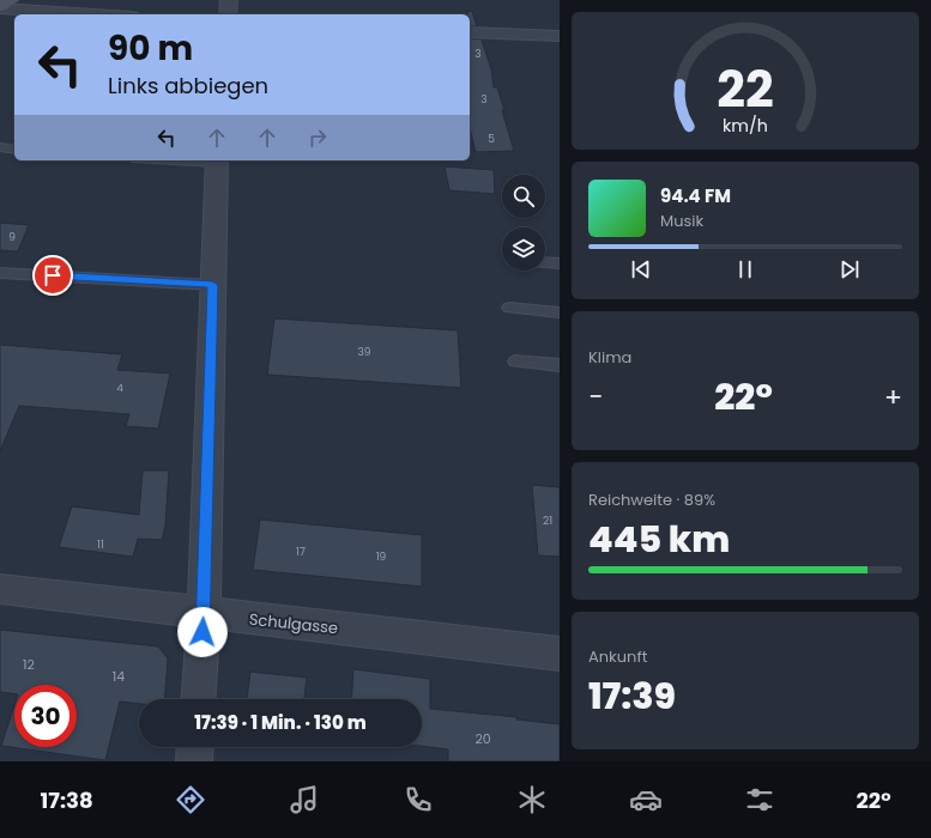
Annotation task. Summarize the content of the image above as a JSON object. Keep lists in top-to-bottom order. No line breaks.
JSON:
{"streets":{"street":["Schulgasse"]},"house_numbers":["3","3","5","9","39","4","21","11","17","19","12","14","20"],"page":{"turn":["90 m","Links abbiegen"],"song":["94.4 FM","Musik"],"tile":["Klima",["Reichweite · 89%","445 km"],["Ankunft","17:39"]],"heat":["−","22°","+"],"limit":"30","trip":"17:39 · 1 Min. · 130 m","tabs":["17:38","22°"],"gauge":["22","km/h"]}}
